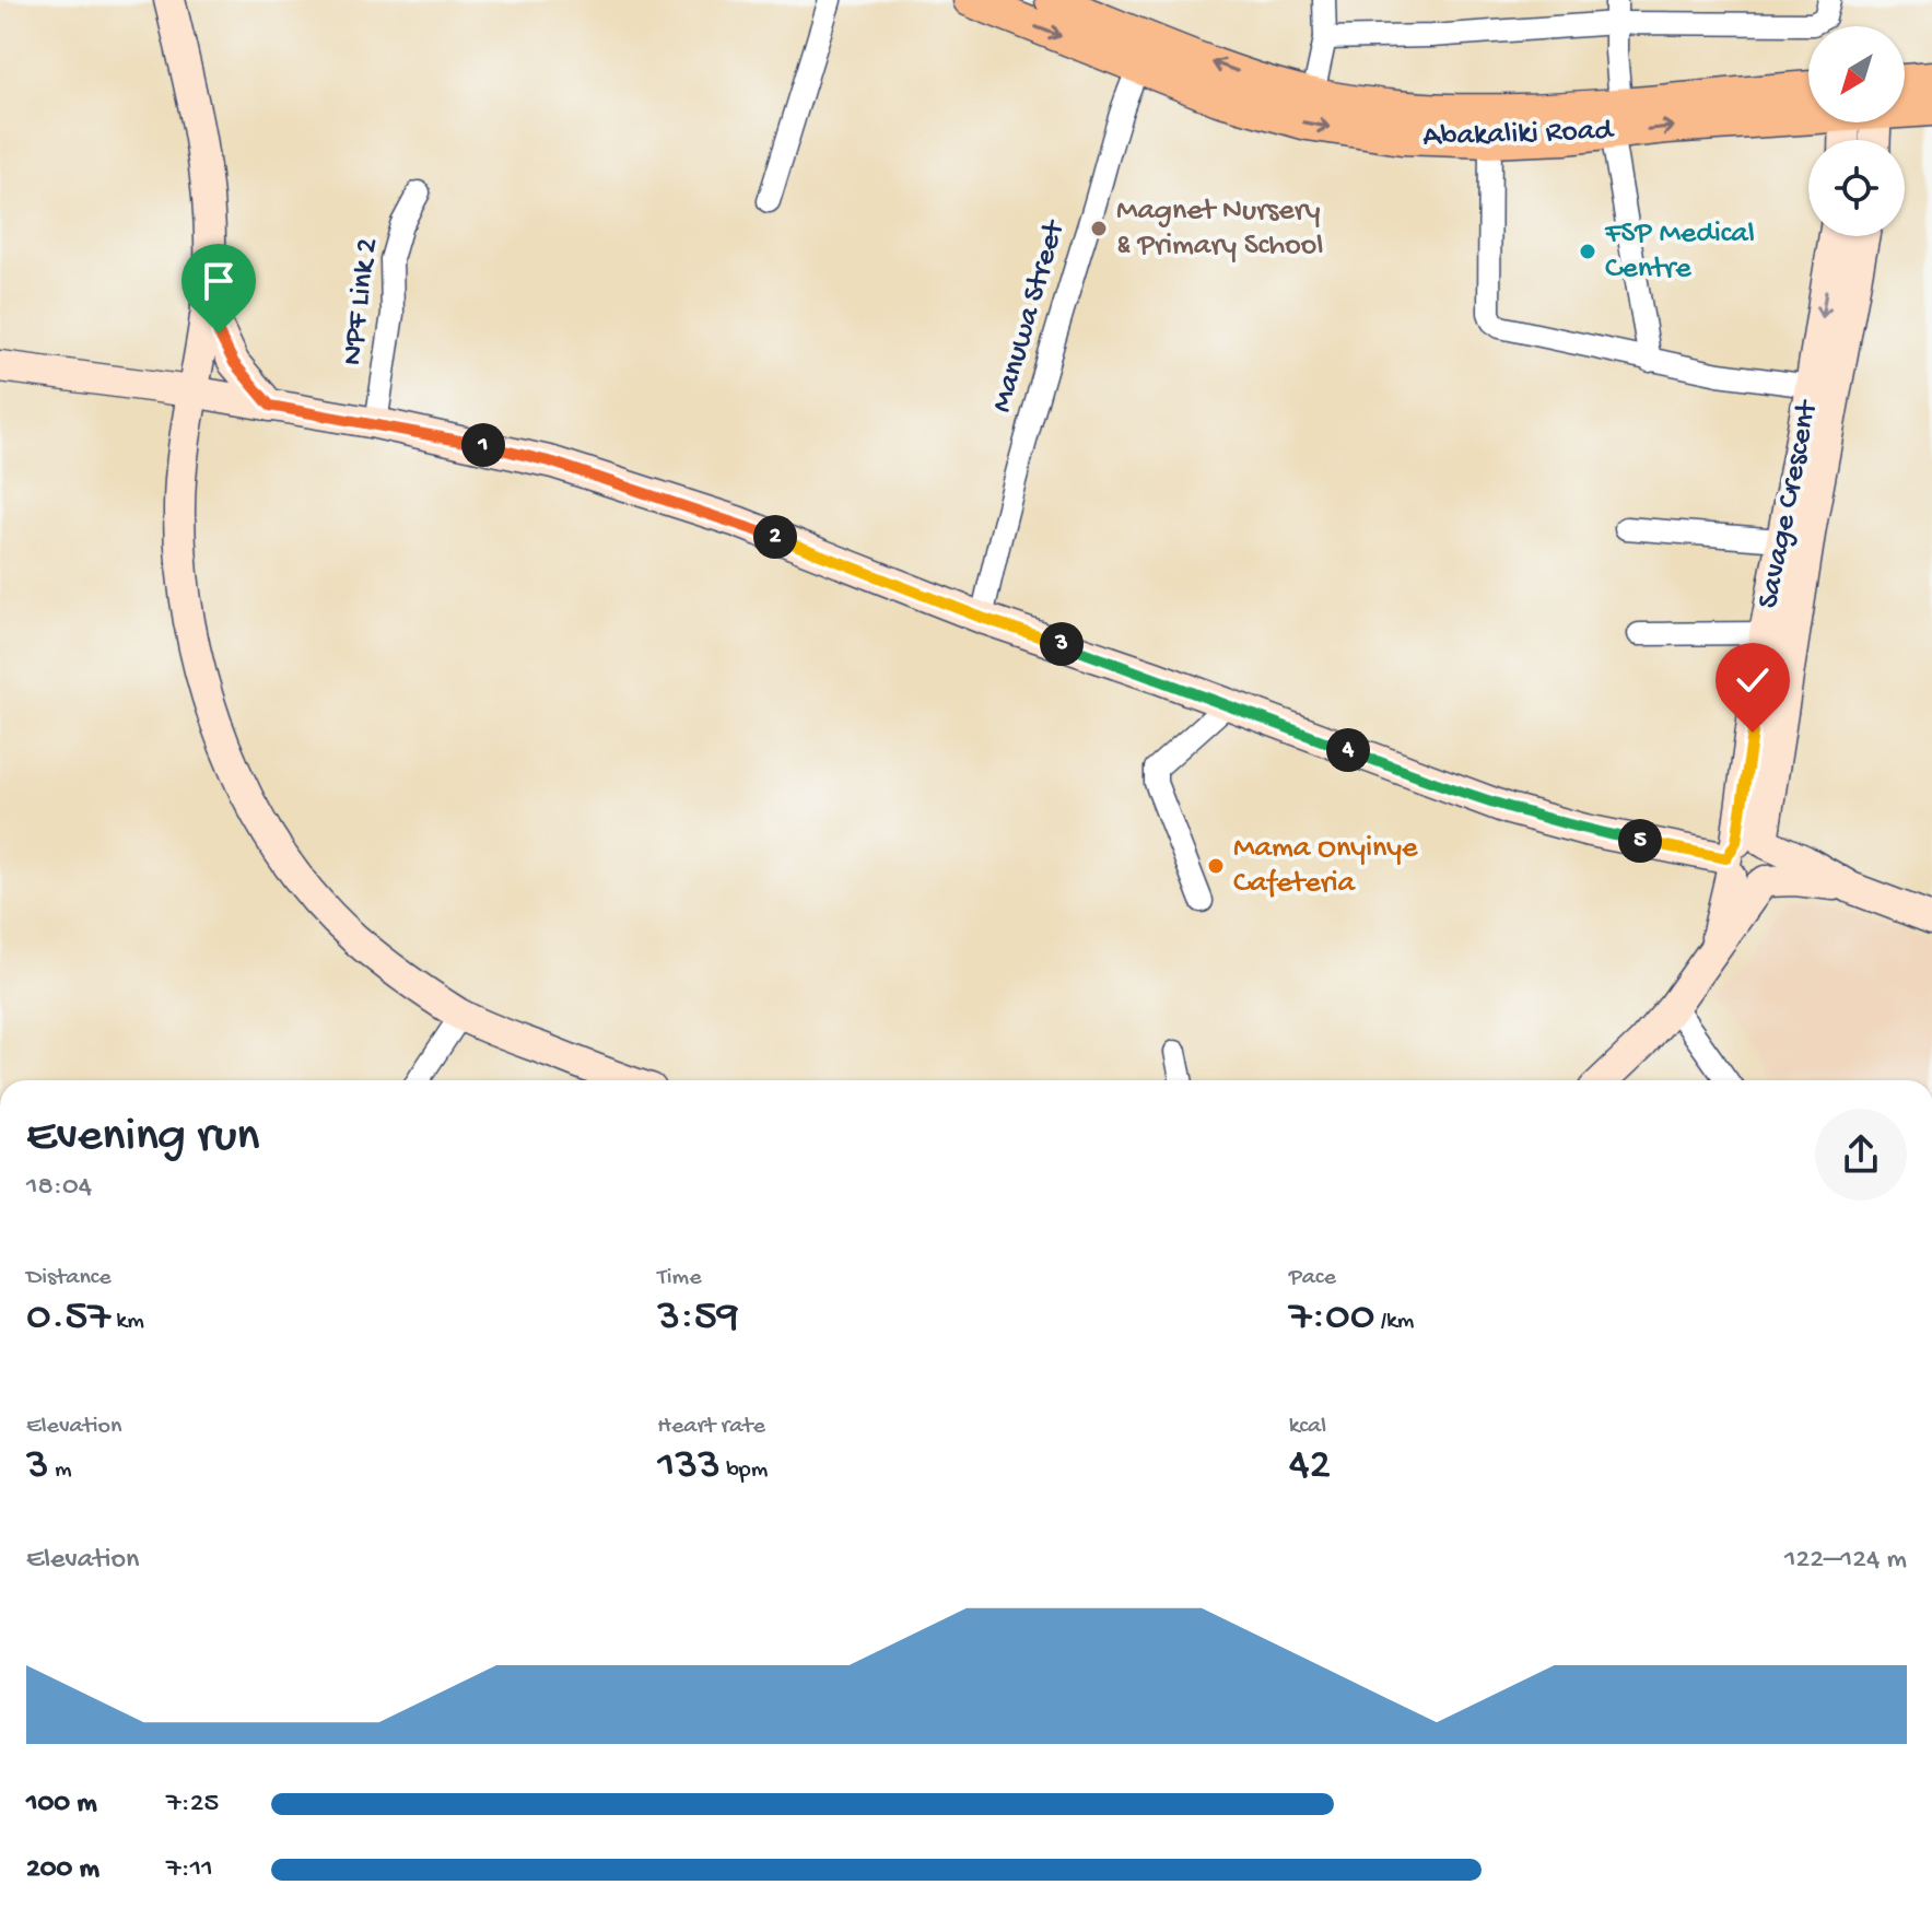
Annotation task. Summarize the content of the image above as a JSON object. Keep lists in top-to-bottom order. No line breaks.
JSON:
{"streets":{"main road":["Abakaliki Road","Savage Crescent"],"street":["NPF Link 2","Manuwa Street"]},"crossings":[["Abakaliki Road","Manuwa Street"]],"places":["Magnet Nursery & Primary School","FSP Medical Centre","Mama Onyinye Cafeteria"],"north":"bottom left","page":{"pins":["1","2","3","4","5"],"heading":["Evening run","18:04"],"stats":[["Distance","0.57 km"],["Time","3:59"],["Pace","7:00 /km"],["Elevation","3 m"],["Heart rate","133 bpm"],["kcal","42"]],"chart":["Elevation","122–124 m"],"list":[{"name":"100 m","note":"7:25"},{"name":"200 m","note":"7:11"}]}}
